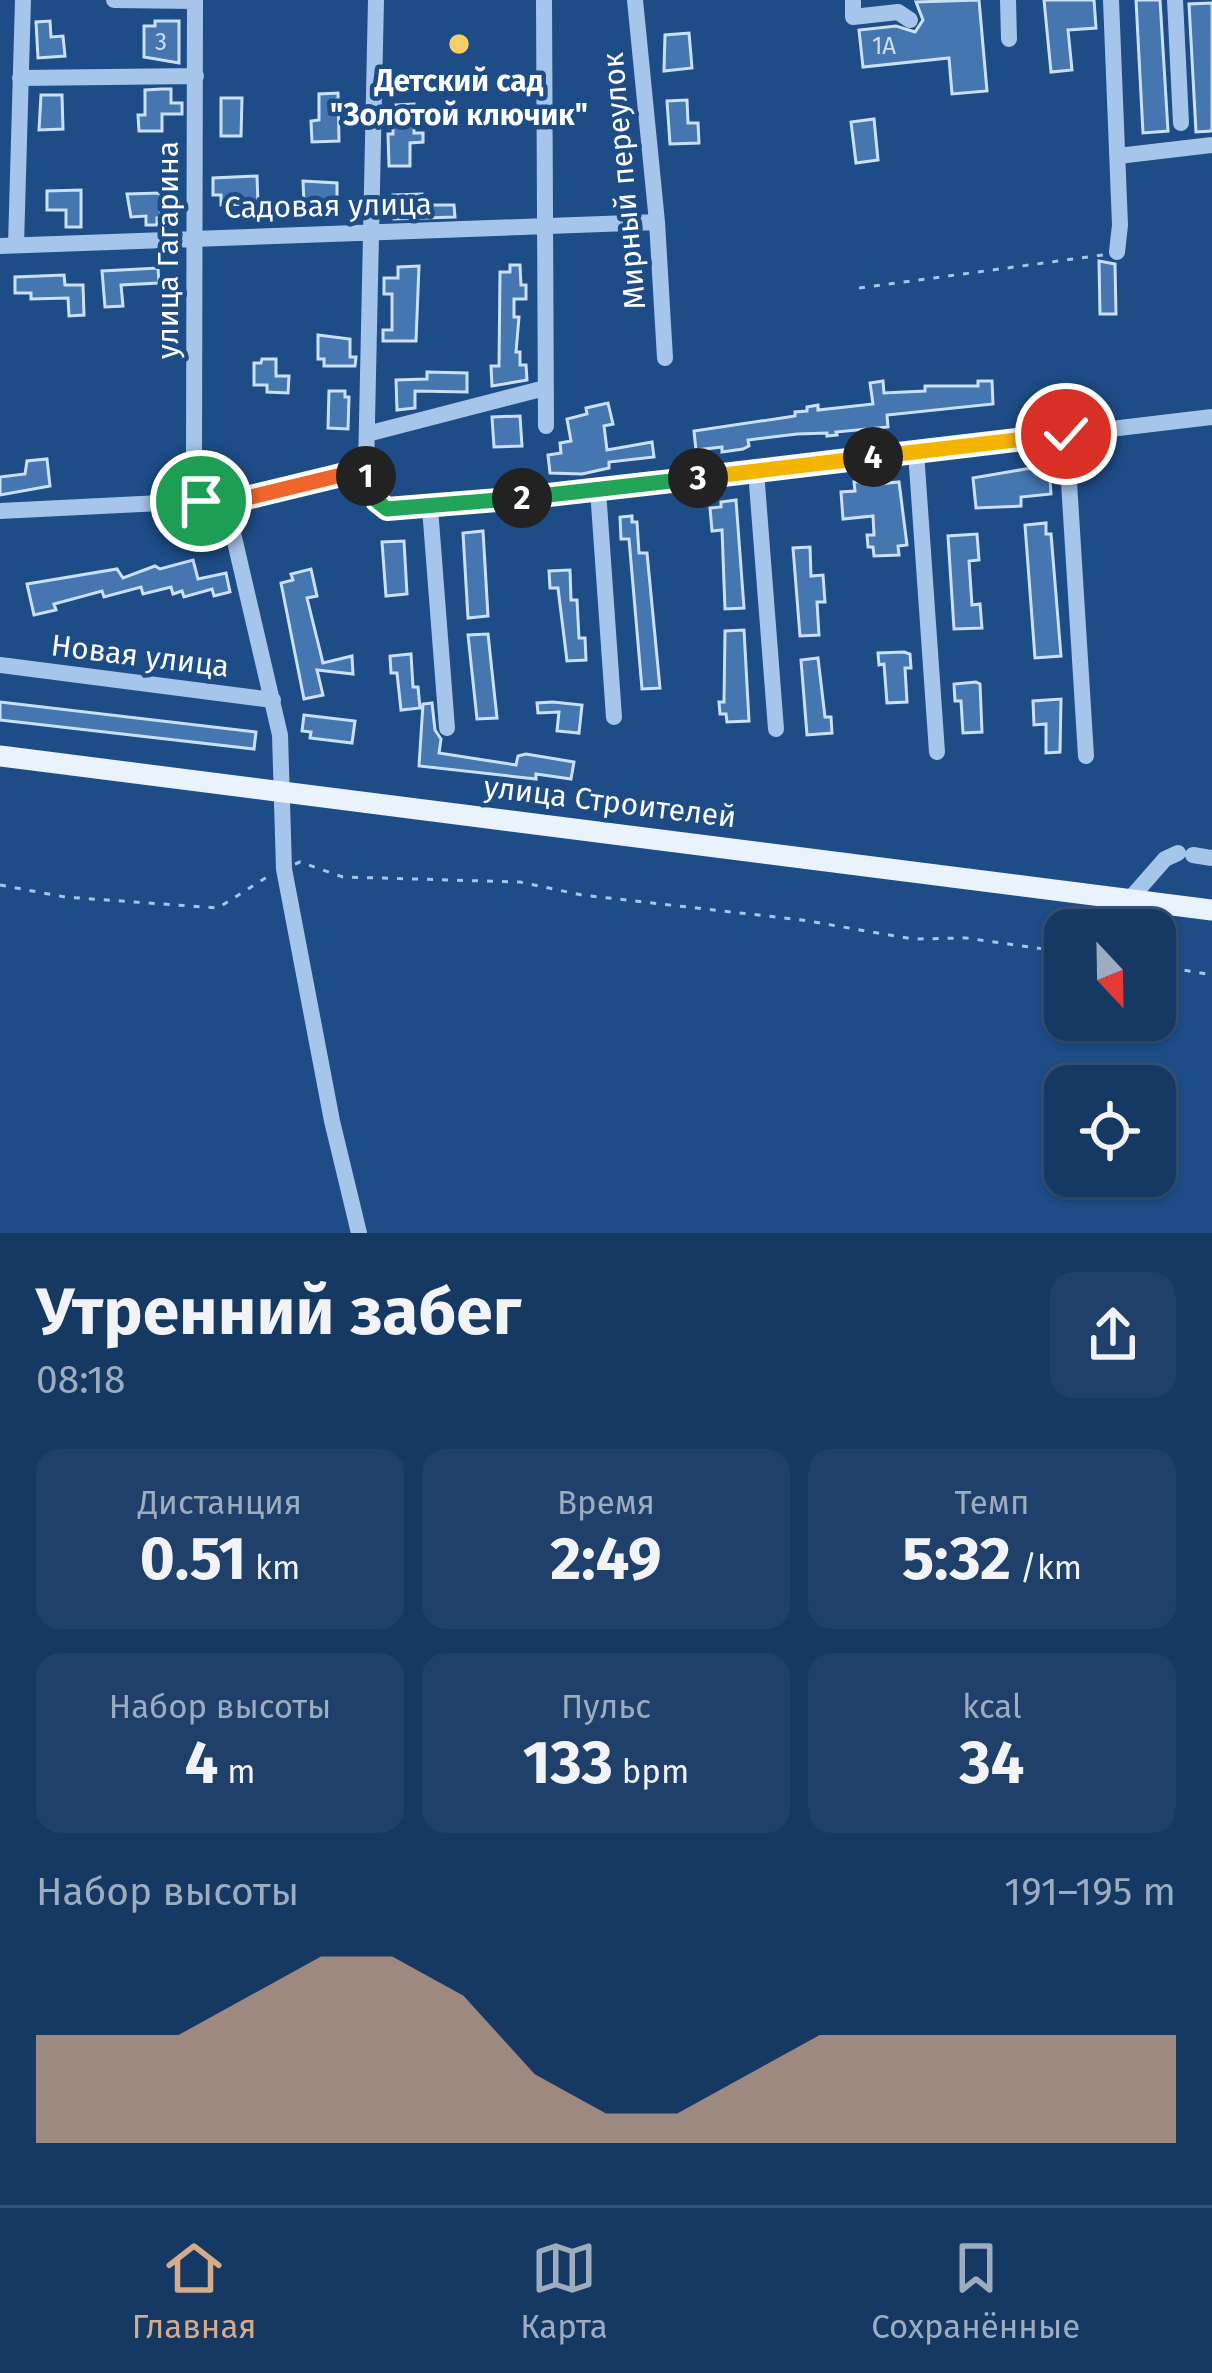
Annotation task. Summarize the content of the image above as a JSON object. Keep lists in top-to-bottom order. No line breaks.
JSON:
{"streets":{"main road":["улица Строителей"],"street":["Мирный переулок","Садовая улица","улица Гагарина","Новая улица"]},"crossings":[["Мирный переулок","Садовая улица"],["Садовая улица","улица Гагарина"],["Новая улица","улица Строителей"]],"places":["Детский сад \"Золотой ключик\""],"house_numbers":["3","1А"],"north":"bottom","page":{"pins":["4","1","3","2"],"heading":["Утренний забег","08:18"],"stats":[["Дистанция","0.51 km"],["Время","2:49"],["Темп","5:32 /km"],["Набор высоты","4 m"],["Пульс","133 bpm"],["kcal","34"]],"chart":["Набор высоты","191–195 m"],"tabs":["Главная","Карта","Сохранённые"]}}
